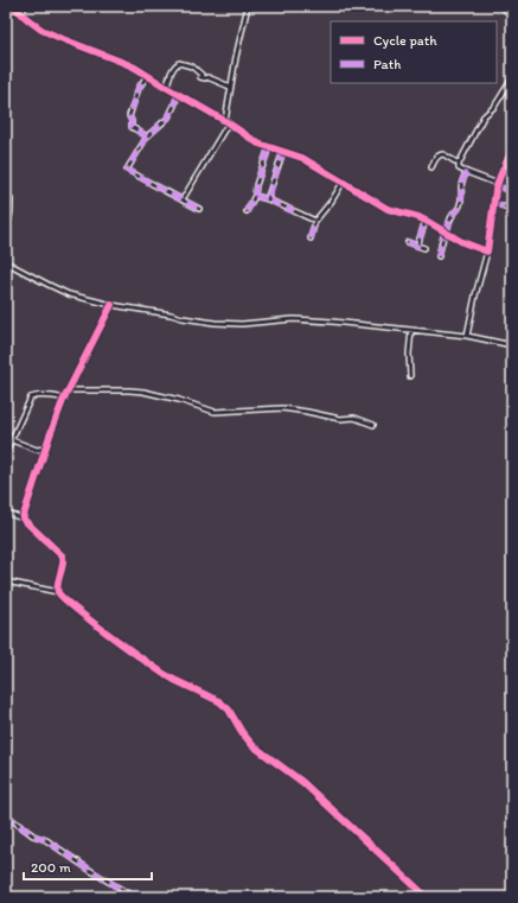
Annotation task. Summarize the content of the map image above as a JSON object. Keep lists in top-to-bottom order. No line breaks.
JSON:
{"legend":["Cycle path","Path"],"scale_bar":"200 m"}
